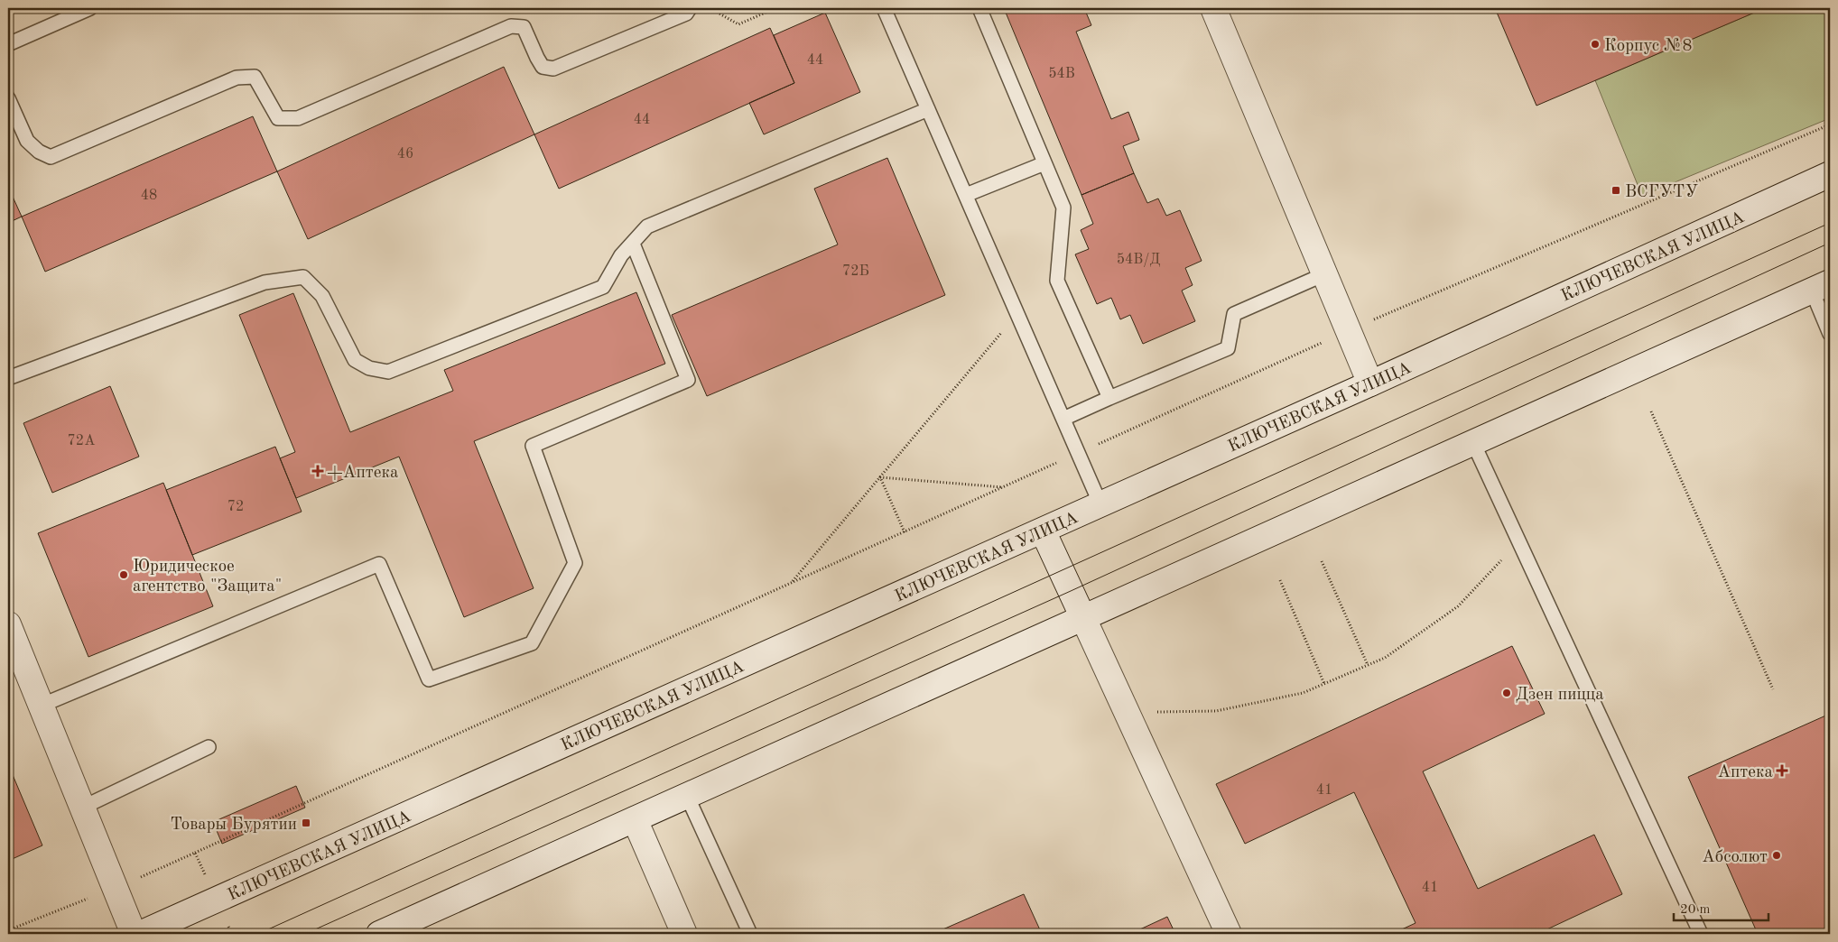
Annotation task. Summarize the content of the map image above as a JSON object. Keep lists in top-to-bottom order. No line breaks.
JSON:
{"streets":{"main road":["КЛЮЧЕВСКАЯ УЛИЦА"]},"places":{"other":["Корпус №8","Юридическое агентство \"Защита\"","Дзен пицца","Абсолют"],"transit":["ВСГУТУ","Товары Бурятии"],"health":["+Аптека","Аптека"]},"house_numbers":["44","54В","44","46","48","54В/Д","72Б","72А","72","41","41"],"scale_bar":"20 m"}
